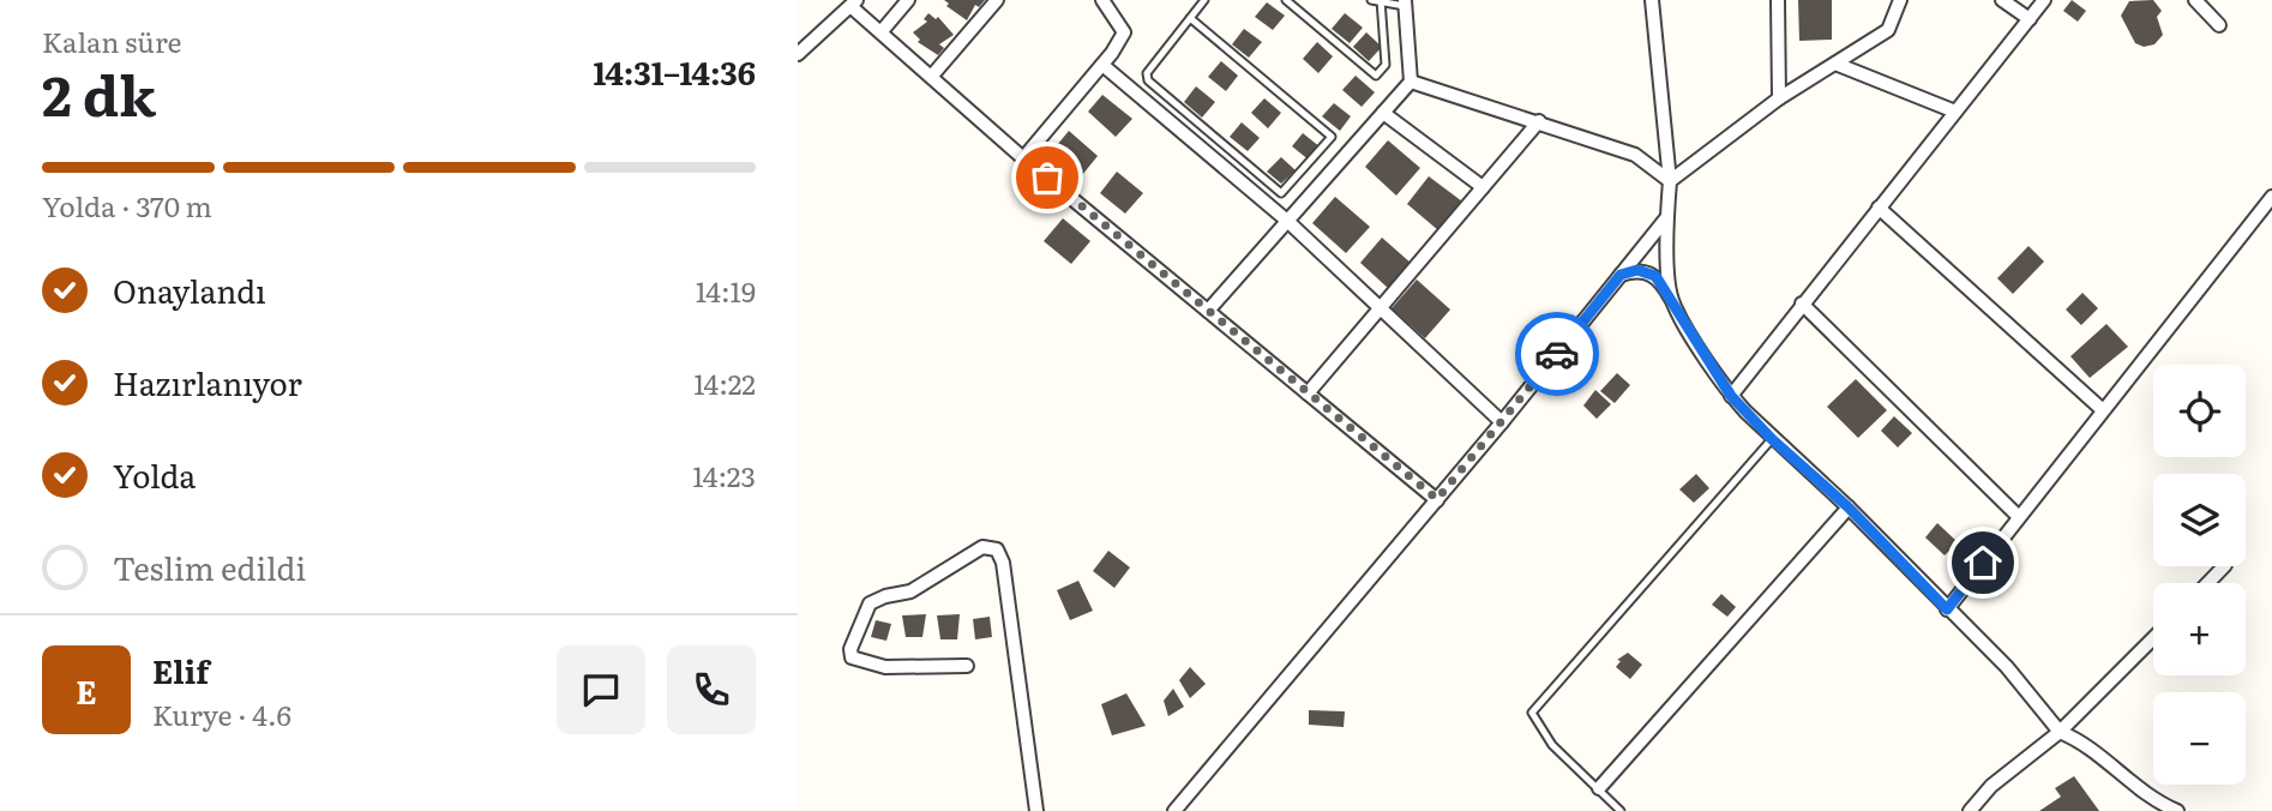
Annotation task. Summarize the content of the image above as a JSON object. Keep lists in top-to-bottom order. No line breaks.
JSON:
{"page":{"heading":["2 dk","Kalan süre","14:31–14:36"],"panel":["Elif","Kurye · 4.6"],"bar":"Yolda · 370 m","list":[["Onaylandı","14:19"],["Hazırlanıyor","14:22"],["Yolda","14:23"],"Teslim edildi"],"map_buttons":["+","−"],"round":"E"}}
